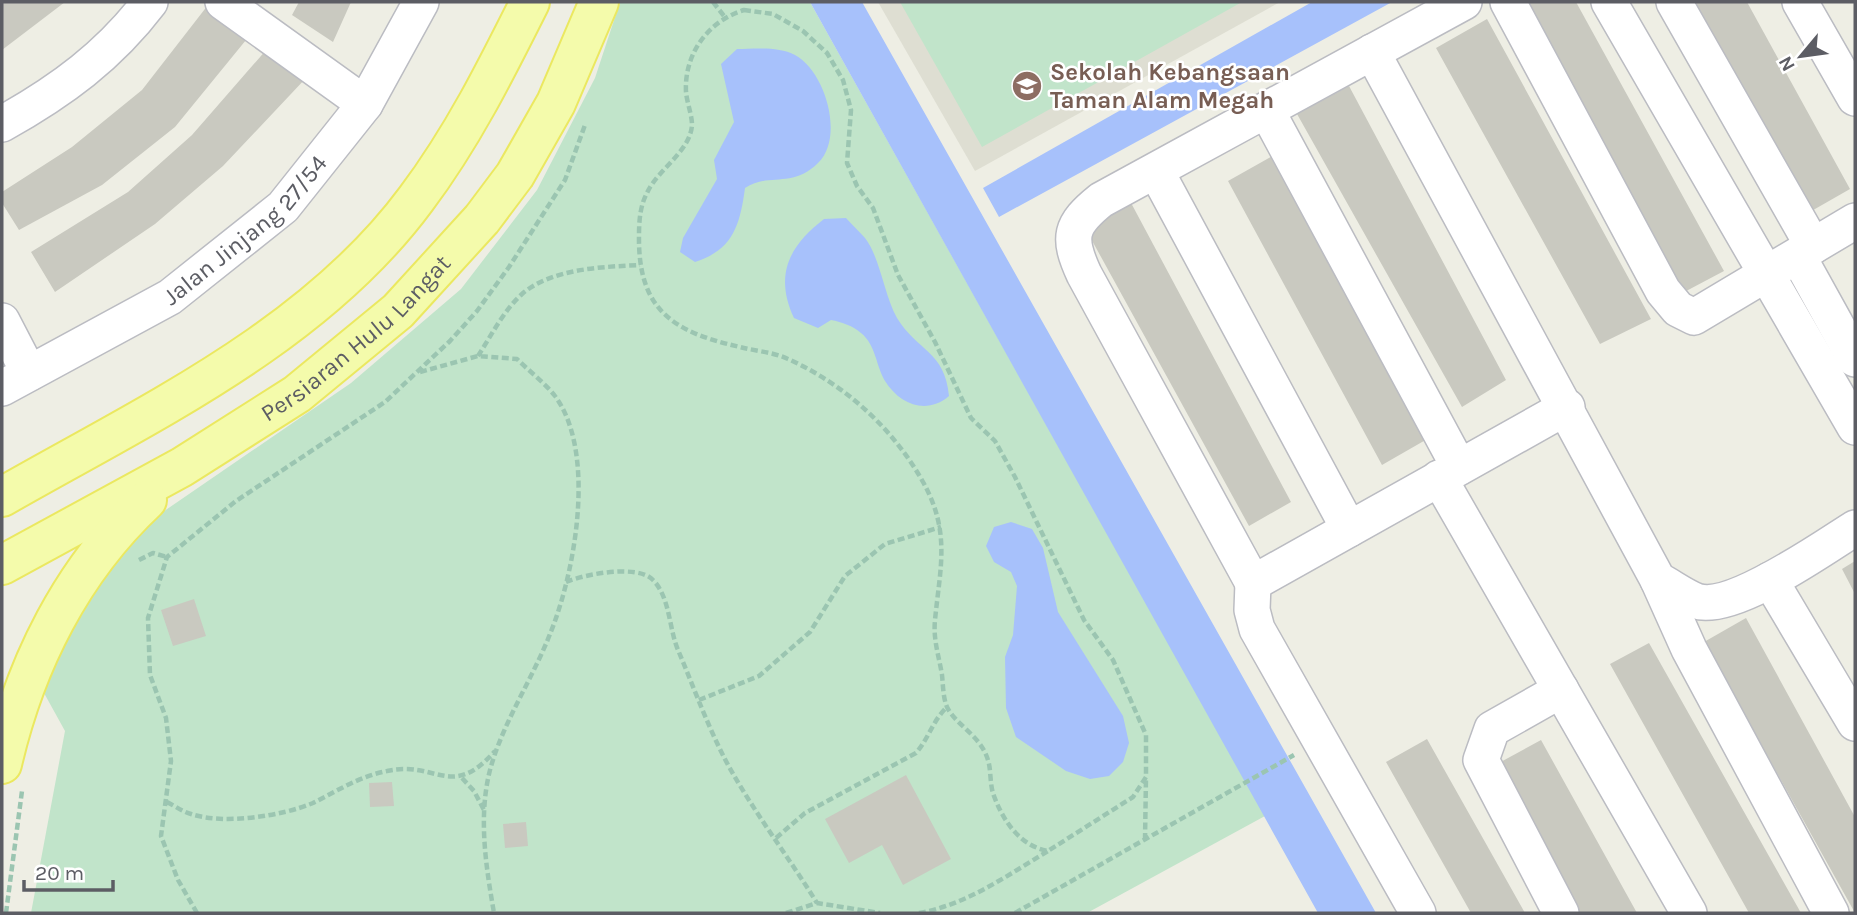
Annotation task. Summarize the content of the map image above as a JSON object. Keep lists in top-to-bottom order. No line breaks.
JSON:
{"streets":{"main road":["Persiaran Hulu Langat"],"street":["Jalan Jinjang 27/54"]},"places":{"school or university":["Sekolah Kebangsaan Taman Alam Megah"]},"scale_bar":"20 m","north":"bottom left"}
